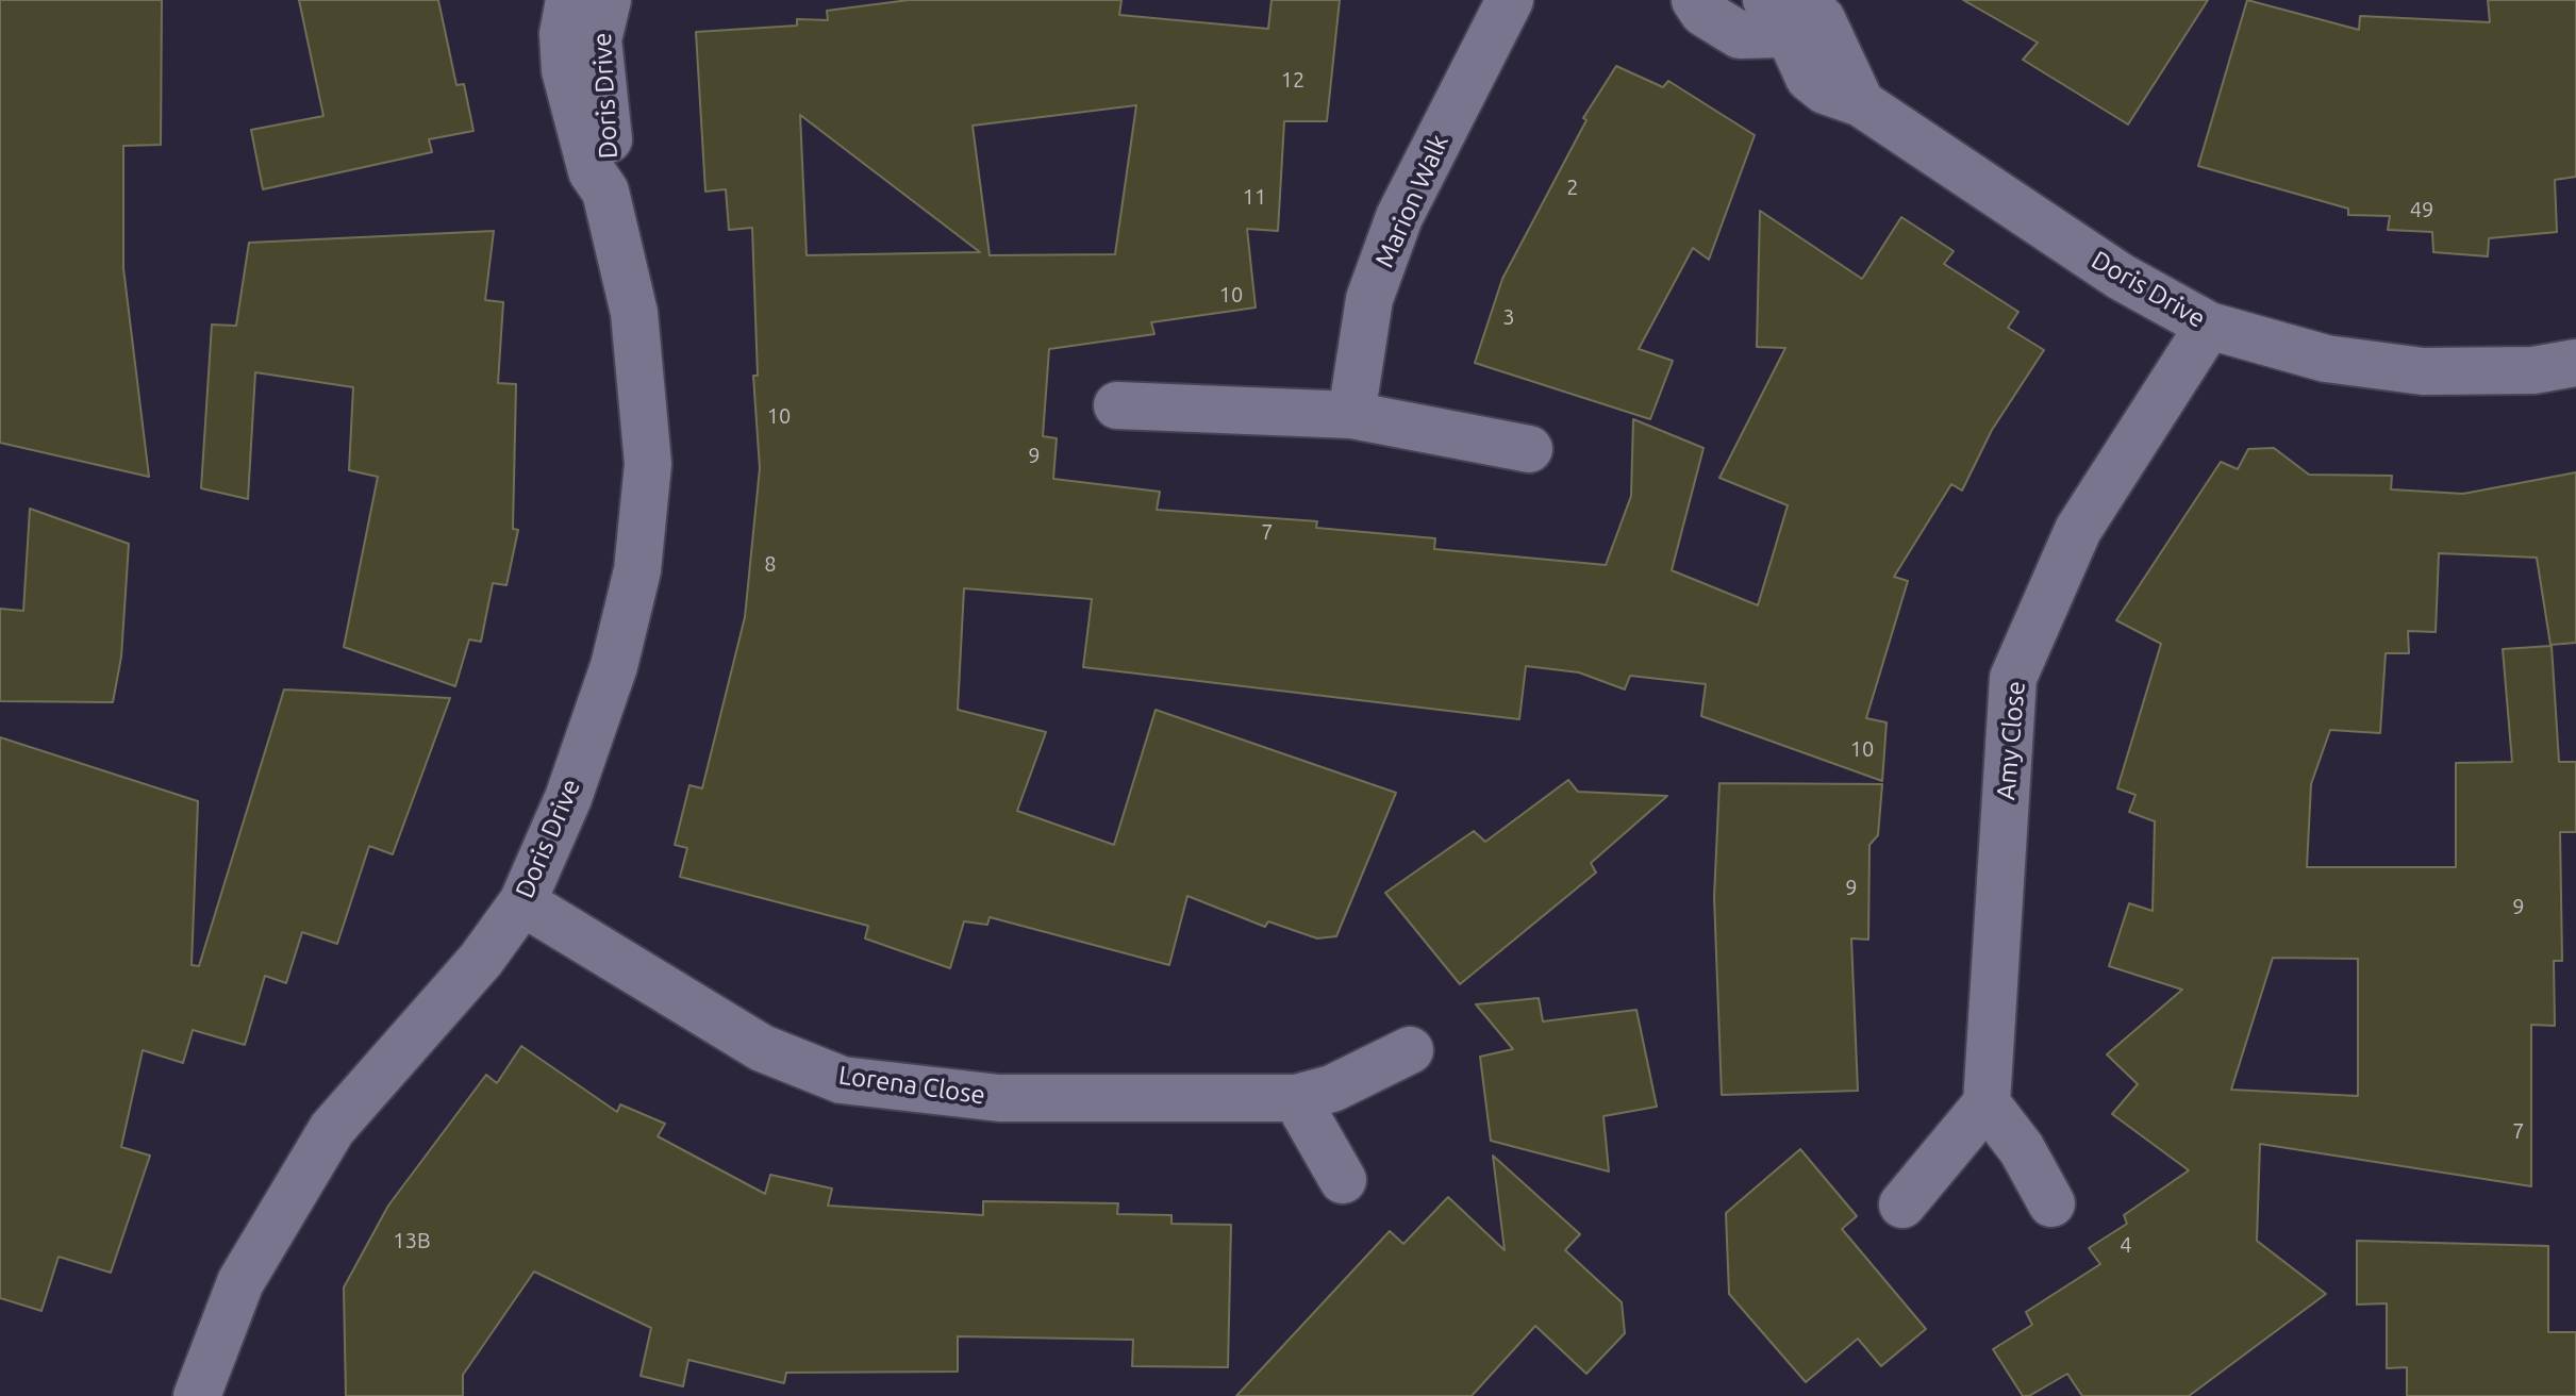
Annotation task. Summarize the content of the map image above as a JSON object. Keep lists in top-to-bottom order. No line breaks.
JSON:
{"streets":{"street":["Doris Drive","Marion Walk","Amy Close","Lorena Close"]},"crossings":[["Doris Drive","Amy Close"],["Doris Drive","Lorena Close"]],"house_numbers":["12","2","11","49","10","3","10","9","7","8","10","9","9","7","13B","4"]}
